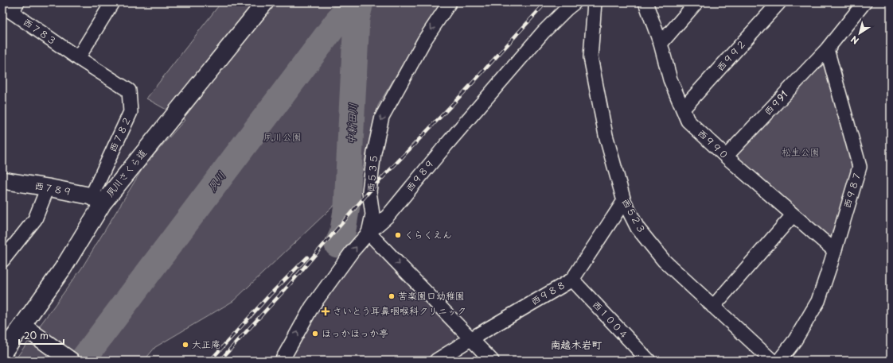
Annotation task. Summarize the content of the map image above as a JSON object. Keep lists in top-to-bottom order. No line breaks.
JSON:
{"streets":{"street":["西７８３","西９９２","西９91","西７８２","西９９０","夙川さくら道","西５３５","西９８９","西７８９","西９８７","西５２３","西９８８","西１００４"]},"crossings":[["西７８３","西７８２"],["西９９２","西９９０"],["西９91","西９９０"],["西９91","西９８７"],["西７８２","夙川さくら道"],["西７８２","西７８９"],["西９９０","西９８７"],["夙川さくら道","西７８９"],["西５３５","西９８９"],["西５２３","西９８８"],["西９８８","西１００４"]],"one_way":["西５３５"],"districts":["南越木岩町"],"water":["中新田川","夙川"],"parks":["夙川公園","松生公園"],"places":{"other":["くらくえん","苦楽園口幼稚園","ほっかほっか亭","大正庵"],"health":["さいとう耳鼻咽喉科クリニック"]},"scale_bar":"20 m","north":"bottom left"}
